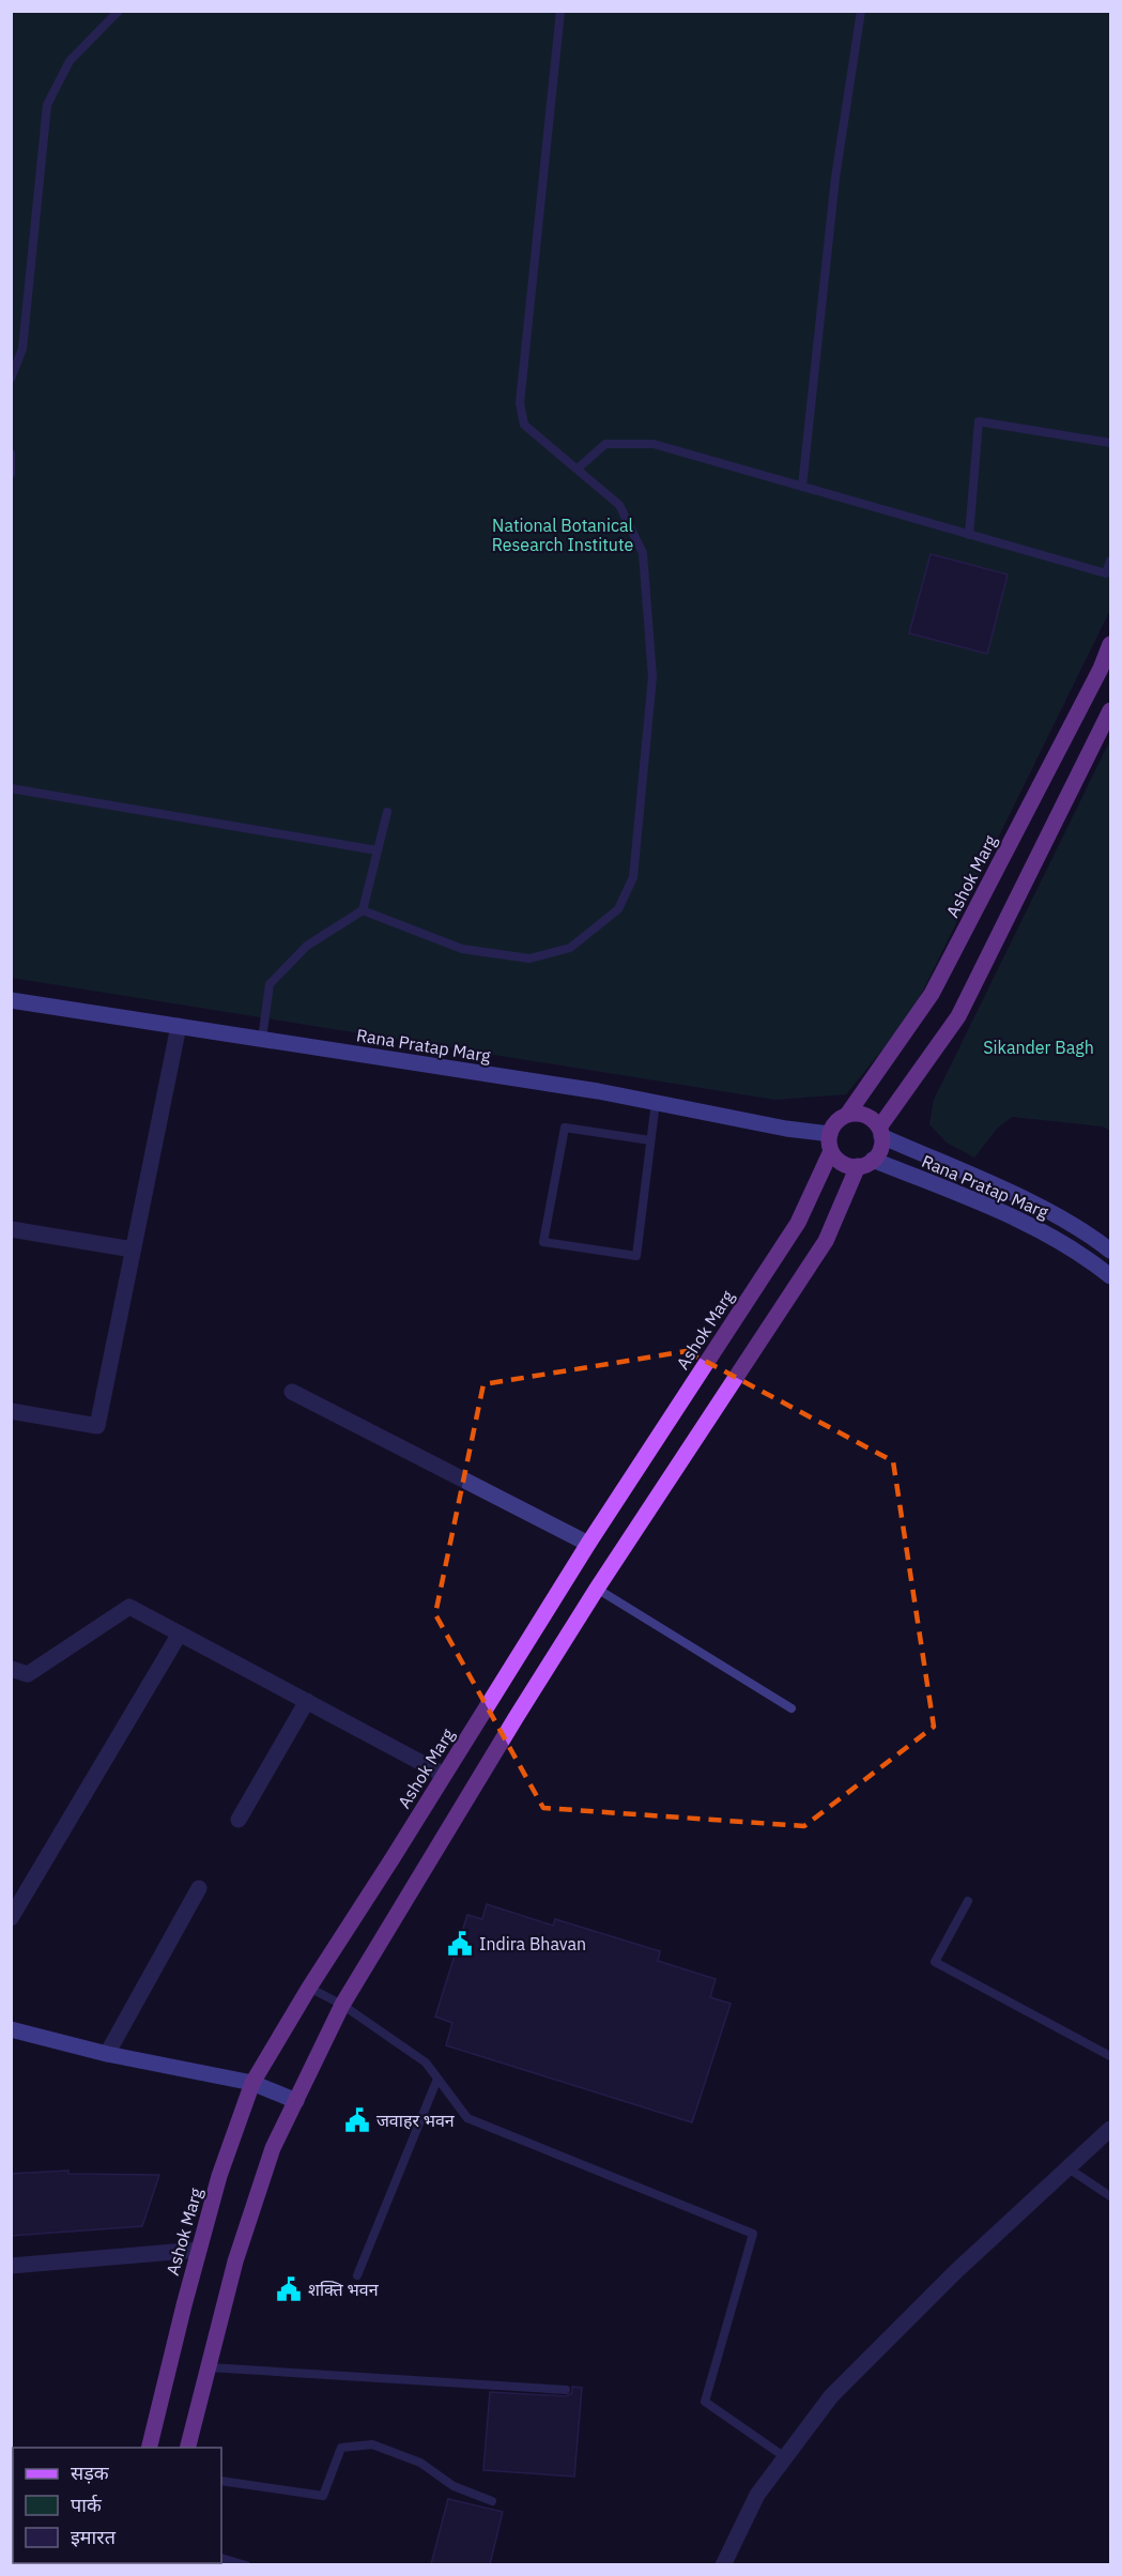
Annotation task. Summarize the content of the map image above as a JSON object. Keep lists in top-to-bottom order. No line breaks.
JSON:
{"streets":{"main road":["Ashok Marg","Rana Pratap Marg"]},"crossings":[["Ashok Marg","Rana Pratap Marg"]],"parks":["National Botanical Research Institute","Sikander Bagh"],"places":{"public building":["Indira Bhavan","जवाहर भवन","शक्ति भवन"]},"legend":["सड़क","पार्क","इमारत"]}
